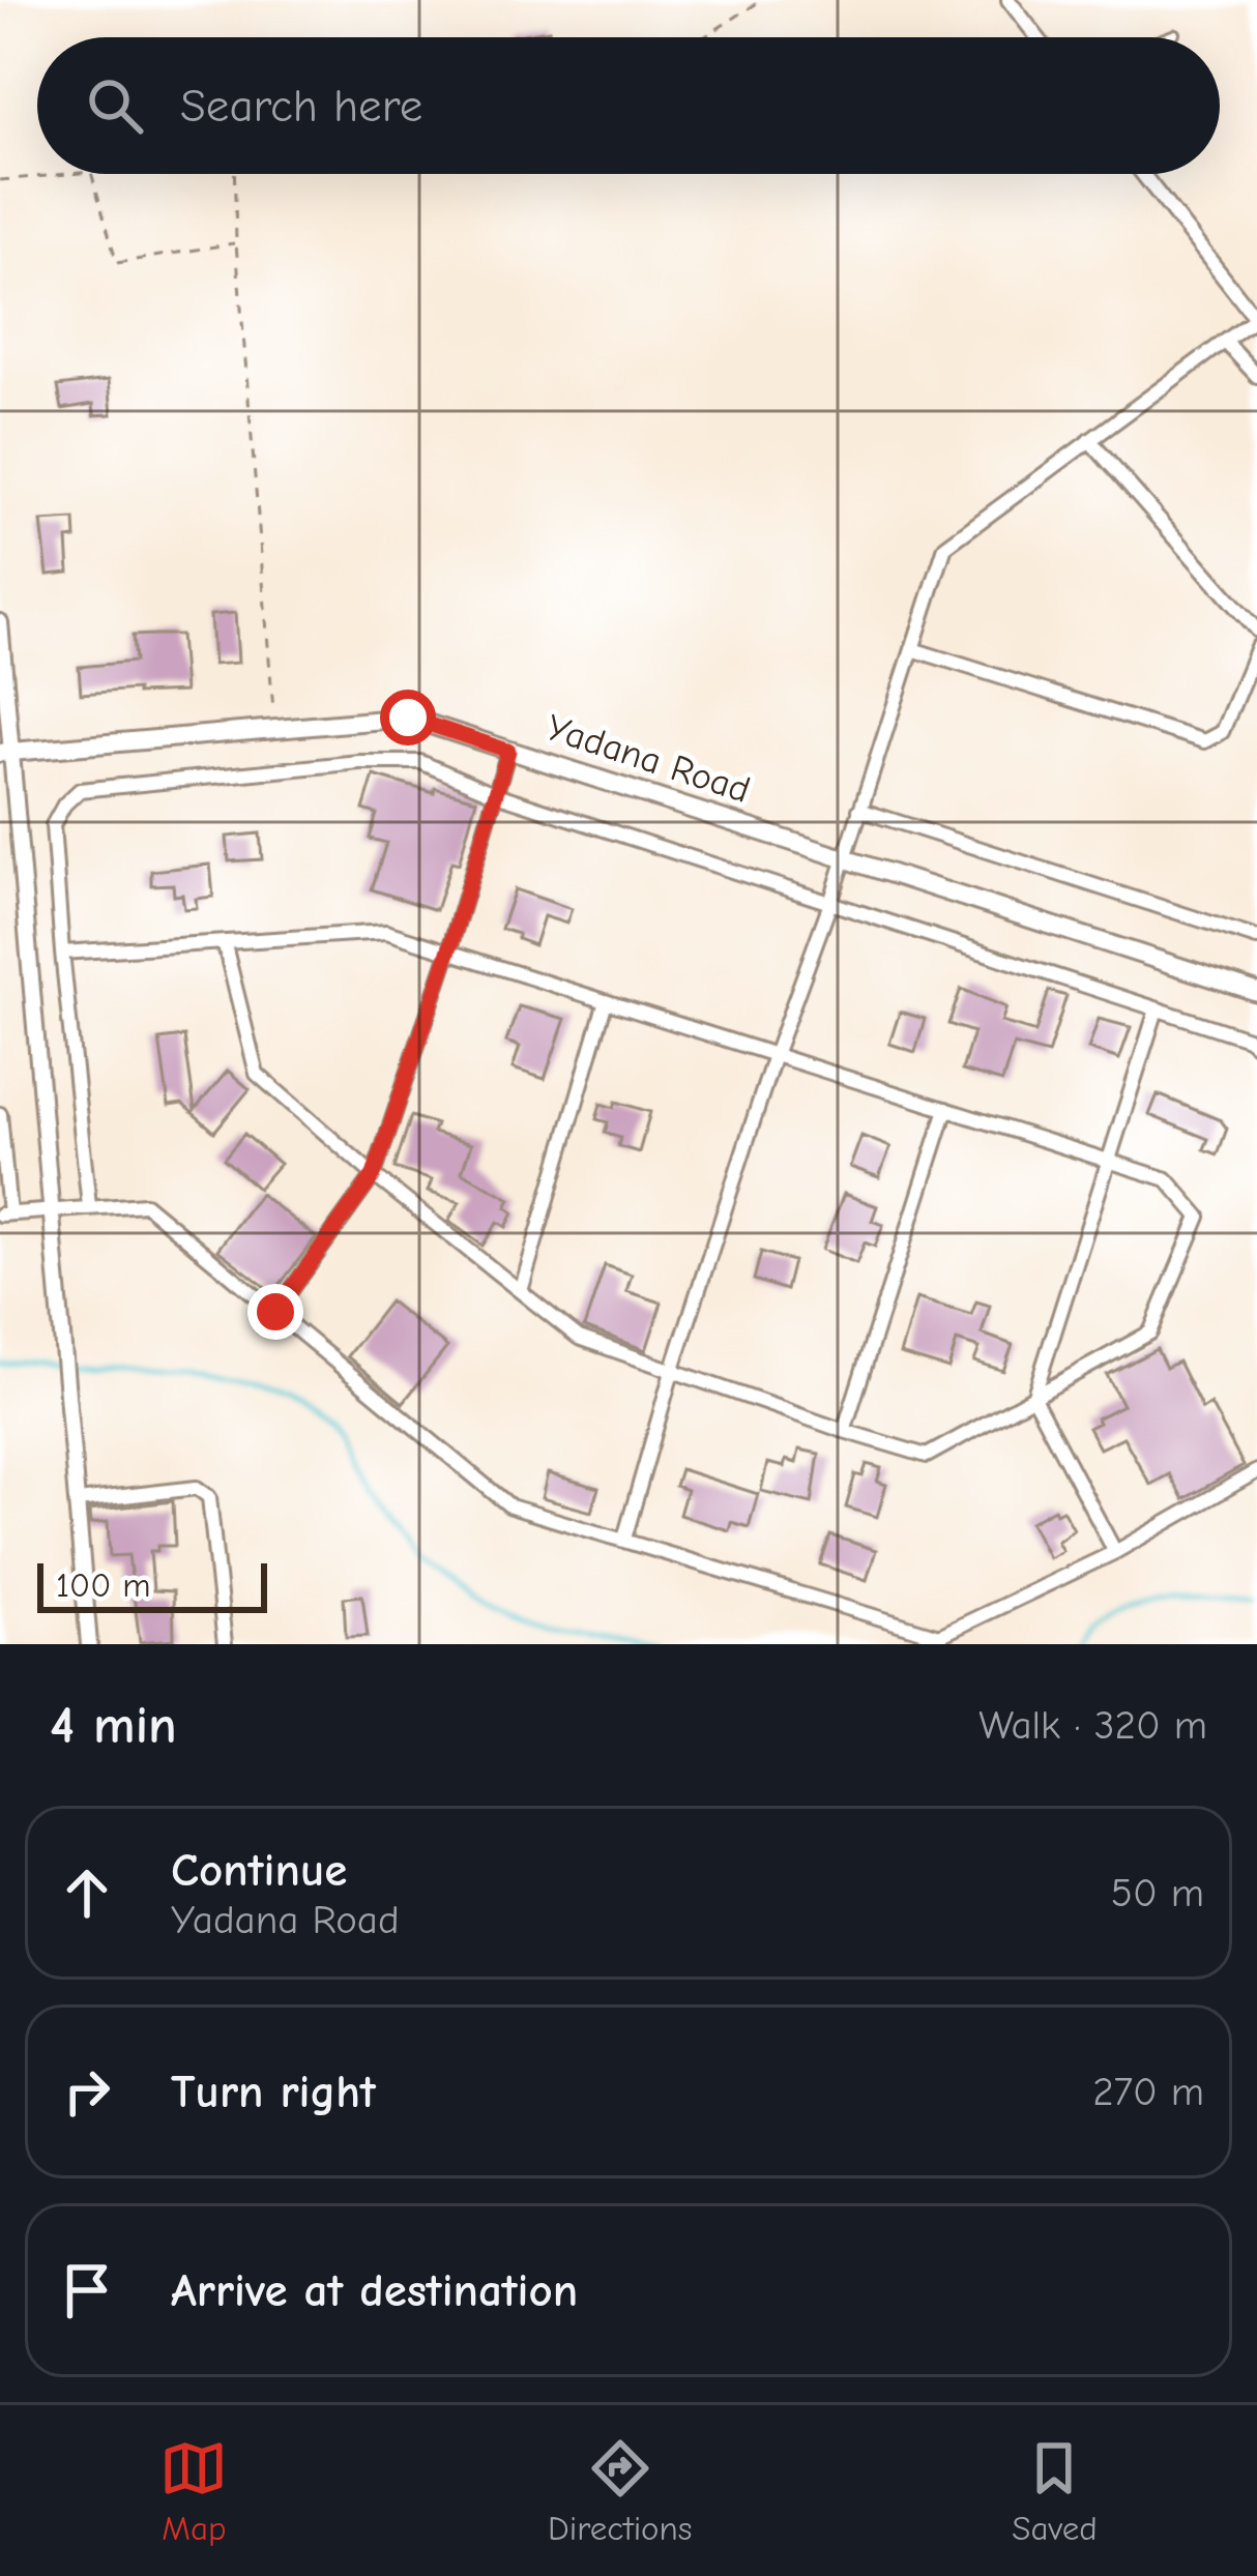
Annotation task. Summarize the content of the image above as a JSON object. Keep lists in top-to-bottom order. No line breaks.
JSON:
{"streets":{"main road":["Yadana Road"]},"scale_bar":"100 m","page":{"search":"Search here","scale":"100 m","heading":["4 min","Walk · 320 m"],"list":[["Continue","Yadana Road","50 m"],["Turn right","270 m"],"Arrive at destination"],"nav":["Map","Directions","Saved"]}}
